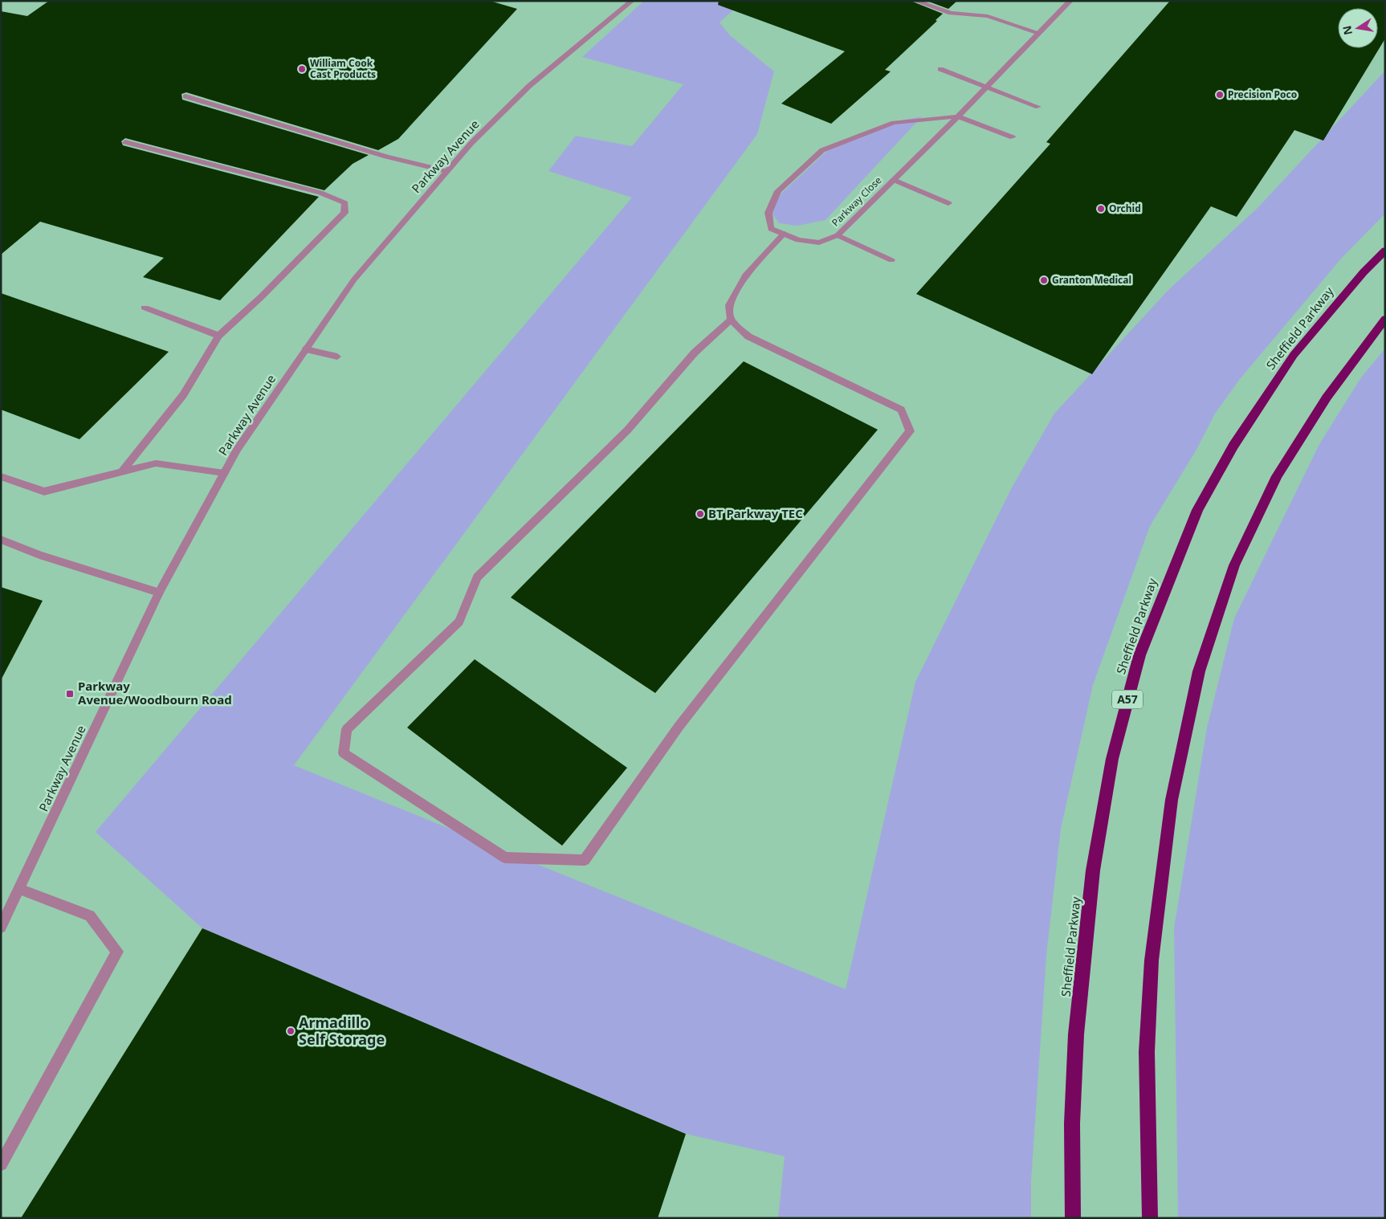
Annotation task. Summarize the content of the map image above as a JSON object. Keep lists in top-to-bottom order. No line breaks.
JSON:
{"streets":{"highway":["Sheffield Parkway","A57"],"street":["Parkway Avenue","Parkway Close"]},"places":{"other":["William Cook Cast Products","Precision Poco","Orchid","Granton Medical","BT Parkway TEC","Armadillo Self Storage"],"transit":["Parkway Avenue/Woodbourn Road"]},"north":"left"}
